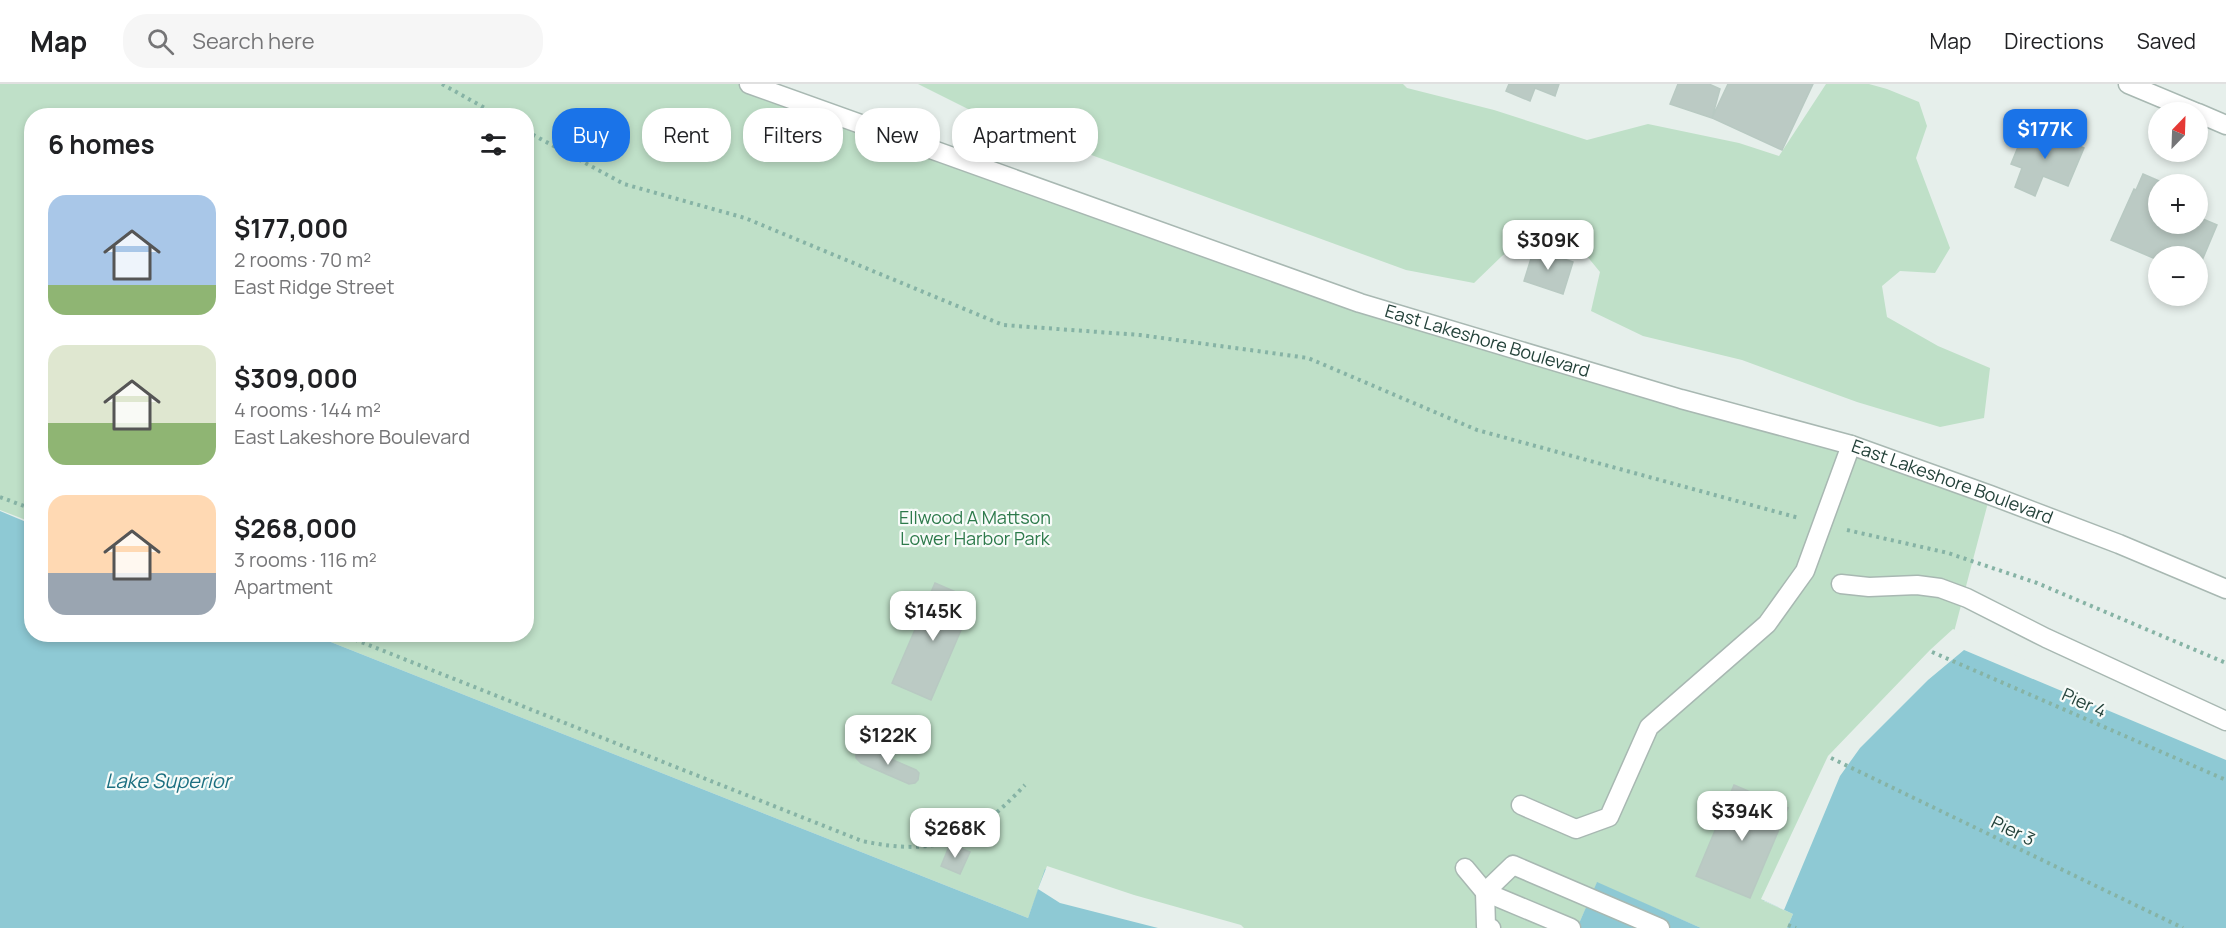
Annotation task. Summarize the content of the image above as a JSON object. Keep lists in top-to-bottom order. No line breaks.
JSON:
{"streets":{"street":["East Lakeshore Boulevard"],"path":["Pier 4","Pier 3"]},"water":["Lake Superior"],"parks":["Ellwood A Mattson Lower Harbor Park"],"north":"top right","page":{"header":"Map","search":"Search here","nav":["Map","Directions","Saved"],"map_buttons":["+","−"],"chip":["Buy","Rent","Filters","New","Apartment"],"heading":"6 homes","price":["$177K","$309K","$145K","$122K","$394K","$268K"],"list":[{"name":"$177,000","note":"2 rooms · 70 m² · East Ridge Street"},{"name":"$309,000","note":"4 rooms · 144 m² · East Lakeshore Boulevard"},{"name":"$268,000","note":"3 rooms · 116 m² · Apartment"}]}}
